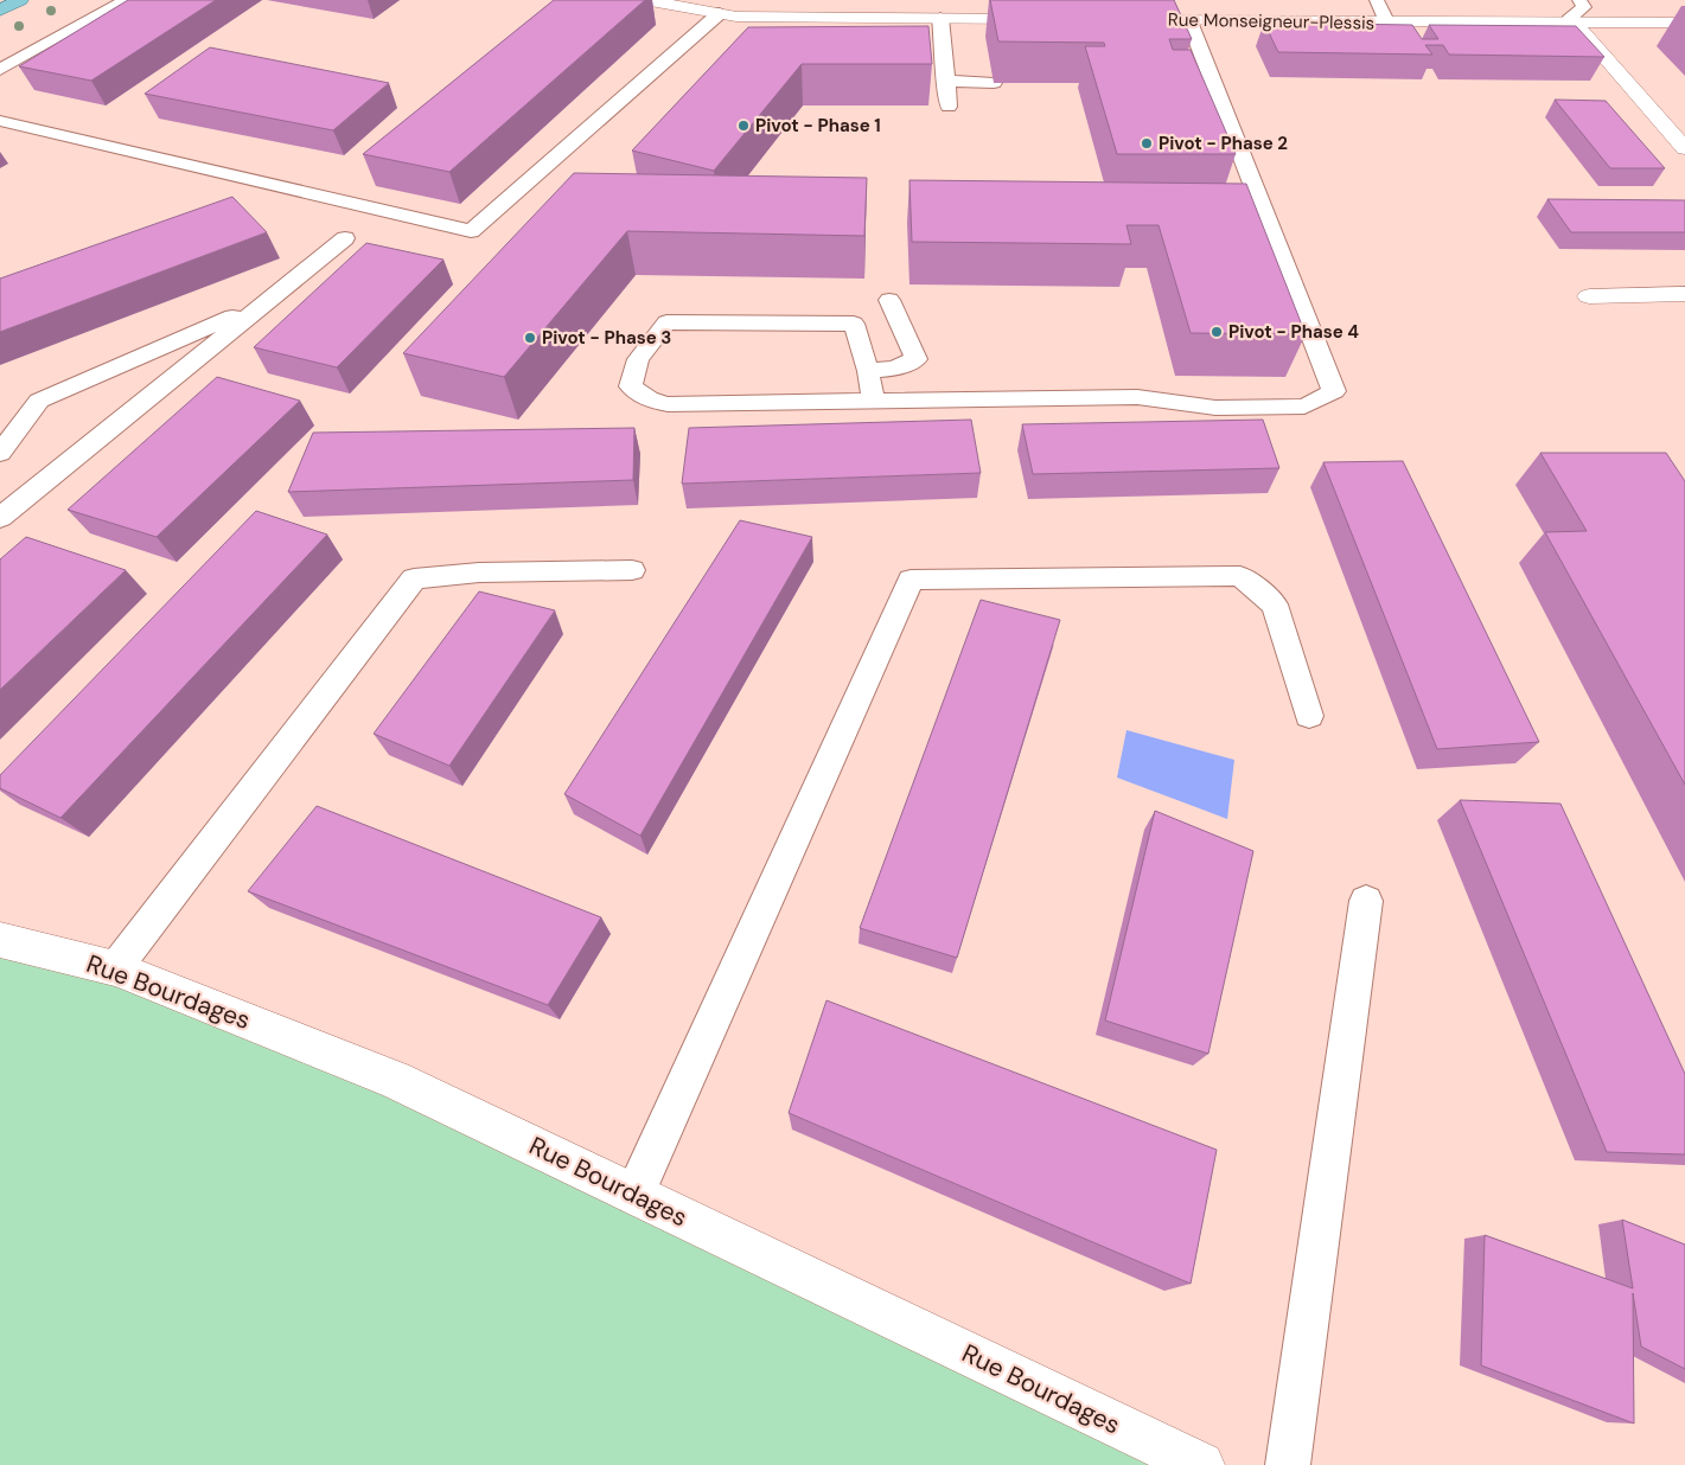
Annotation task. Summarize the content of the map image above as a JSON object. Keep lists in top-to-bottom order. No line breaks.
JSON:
{"streets":{"street":["Rue Monseigneur-Plessis","Rue Bourdages"]},"places":["Pivot - Phase 1","Pivot - Phase 2","Pivot - Phase 4","Pivot - Phase 3"]}
